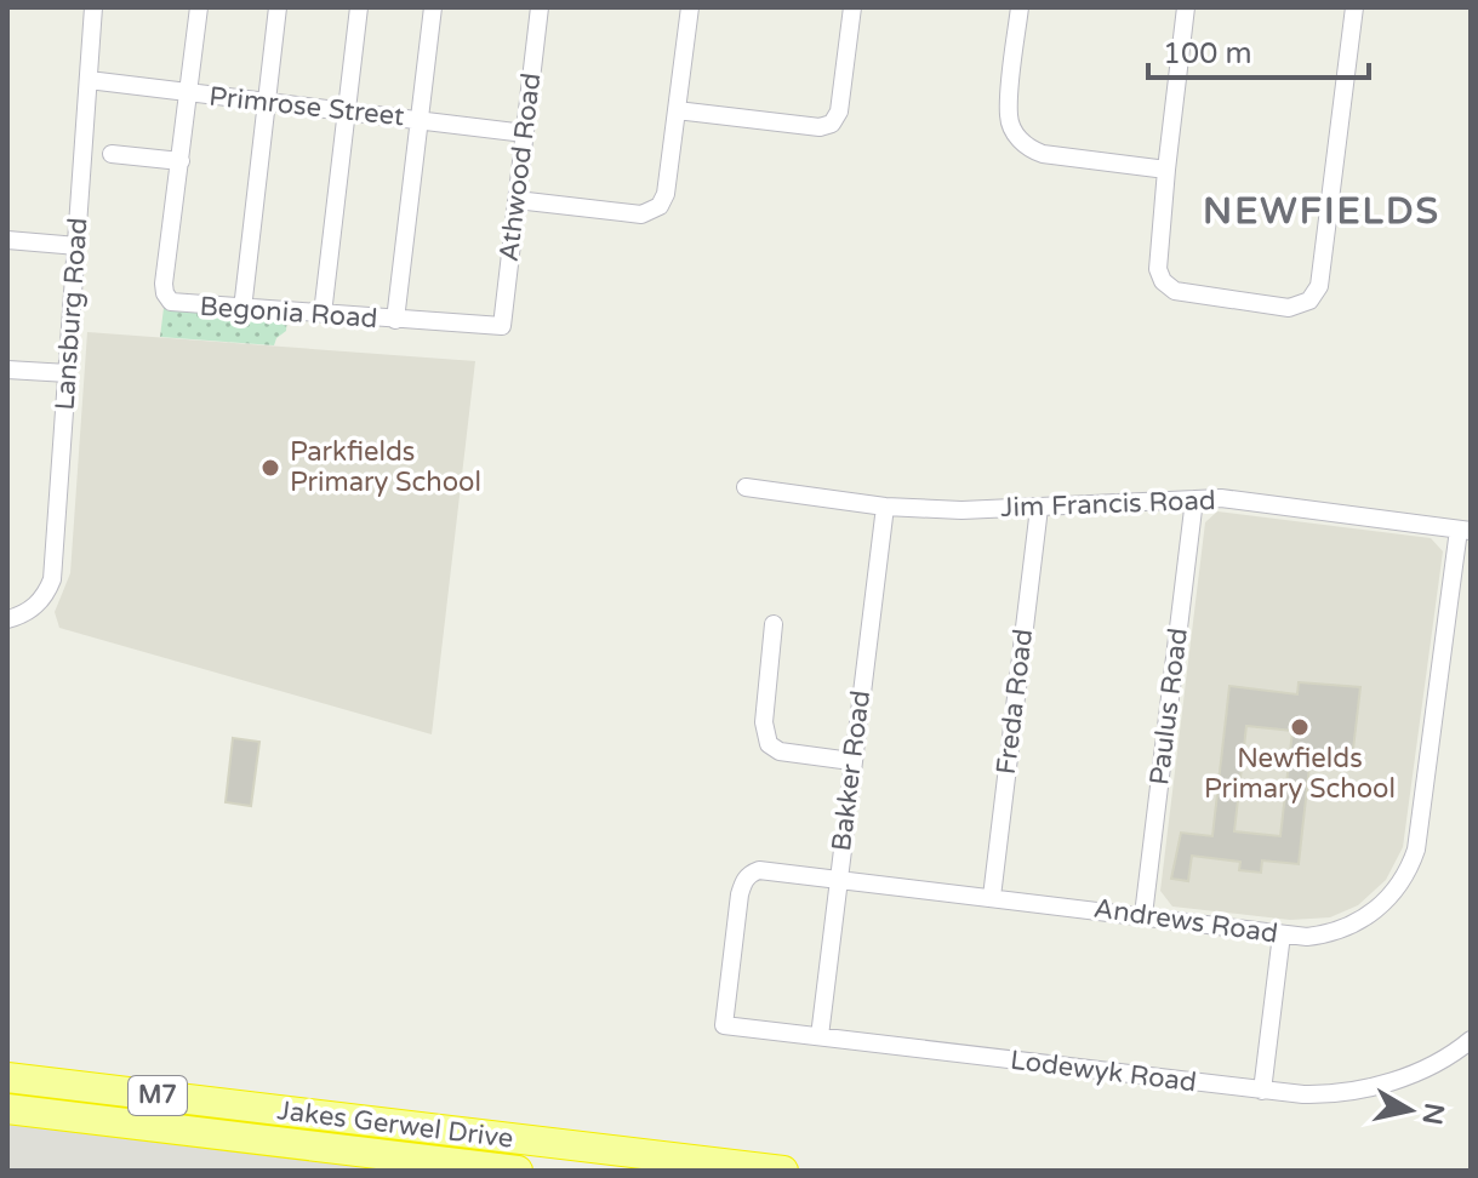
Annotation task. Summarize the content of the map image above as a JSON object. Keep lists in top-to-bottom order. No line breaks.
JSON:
{"streets":{"highway":["M7","Jakes Gerwel Drive"],"street":["Primrose Street","Athwood Road","Begonia Road","Lansburg Road","Jim Francis Road","Freda Road","Paulus Road","Bakker Road","Andrews Road","Lodewyk Road"]},"crossings":[["Primrose Street","Athwood Road"],["Primrose Street","Begonia Road"],["Primrose Street","Lansburg Road"],["Athwood Road","Begonia Road"],["Jim Francis Road","Freda Road"],["Jim Francis Road","Paulus Road"],["Jim Francis Road","Bakker Road"],["Jim Francis Road","Andrews Road"],["Freda Road","Andrews Road"],["Paulus Road","Andrews Road"],["Bakker Road","Andrews Road"],["Bakker Road","Lodewyk Road"],["Andrews Road","Lodewyk Road"]],"districts":["NEWFIELDS"],"places":["Parkfields Primary School","Newfields Primary School"],"scale_bar":"100 m","north":"right"}
